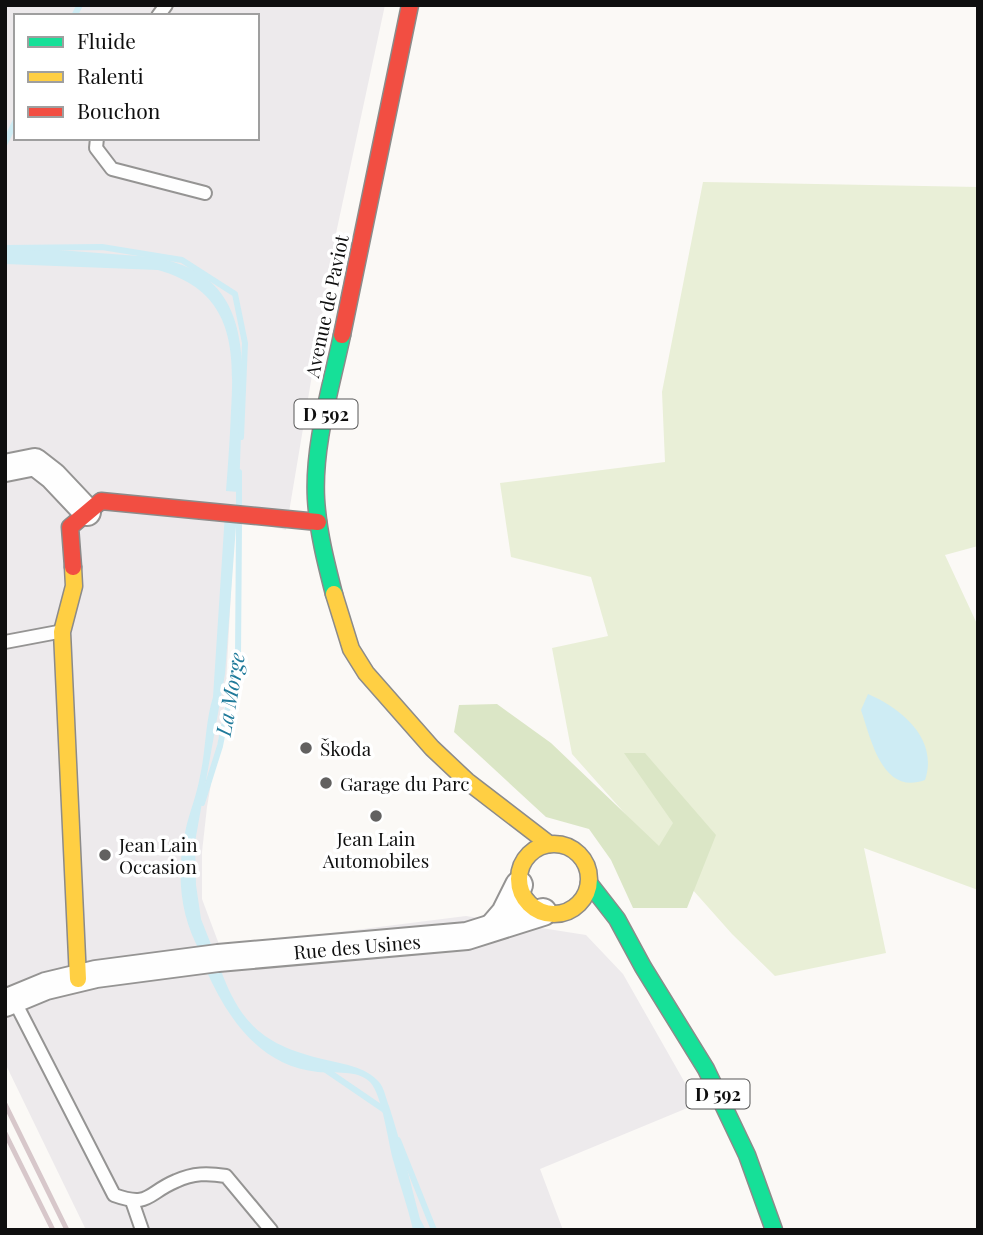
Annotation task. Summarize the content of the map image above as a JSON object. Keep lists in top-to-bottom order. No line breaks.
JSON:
{"streets":{"main road":["Avenue de Paviot","D 592"],"street":["Rue des Usines"]},"crossings":[["Avenue de Paviot","D 592"],["Avenue de Paviot","Rue des Usines"],["D 592","Rue des Usines"]],"water":["La Morge"],"places":["Škoda","Garage du Parc","Jean Lain Automobiles","Jean Lain Occasion"],"legend":["Fluide","Ralenti","Bouchon"]}
